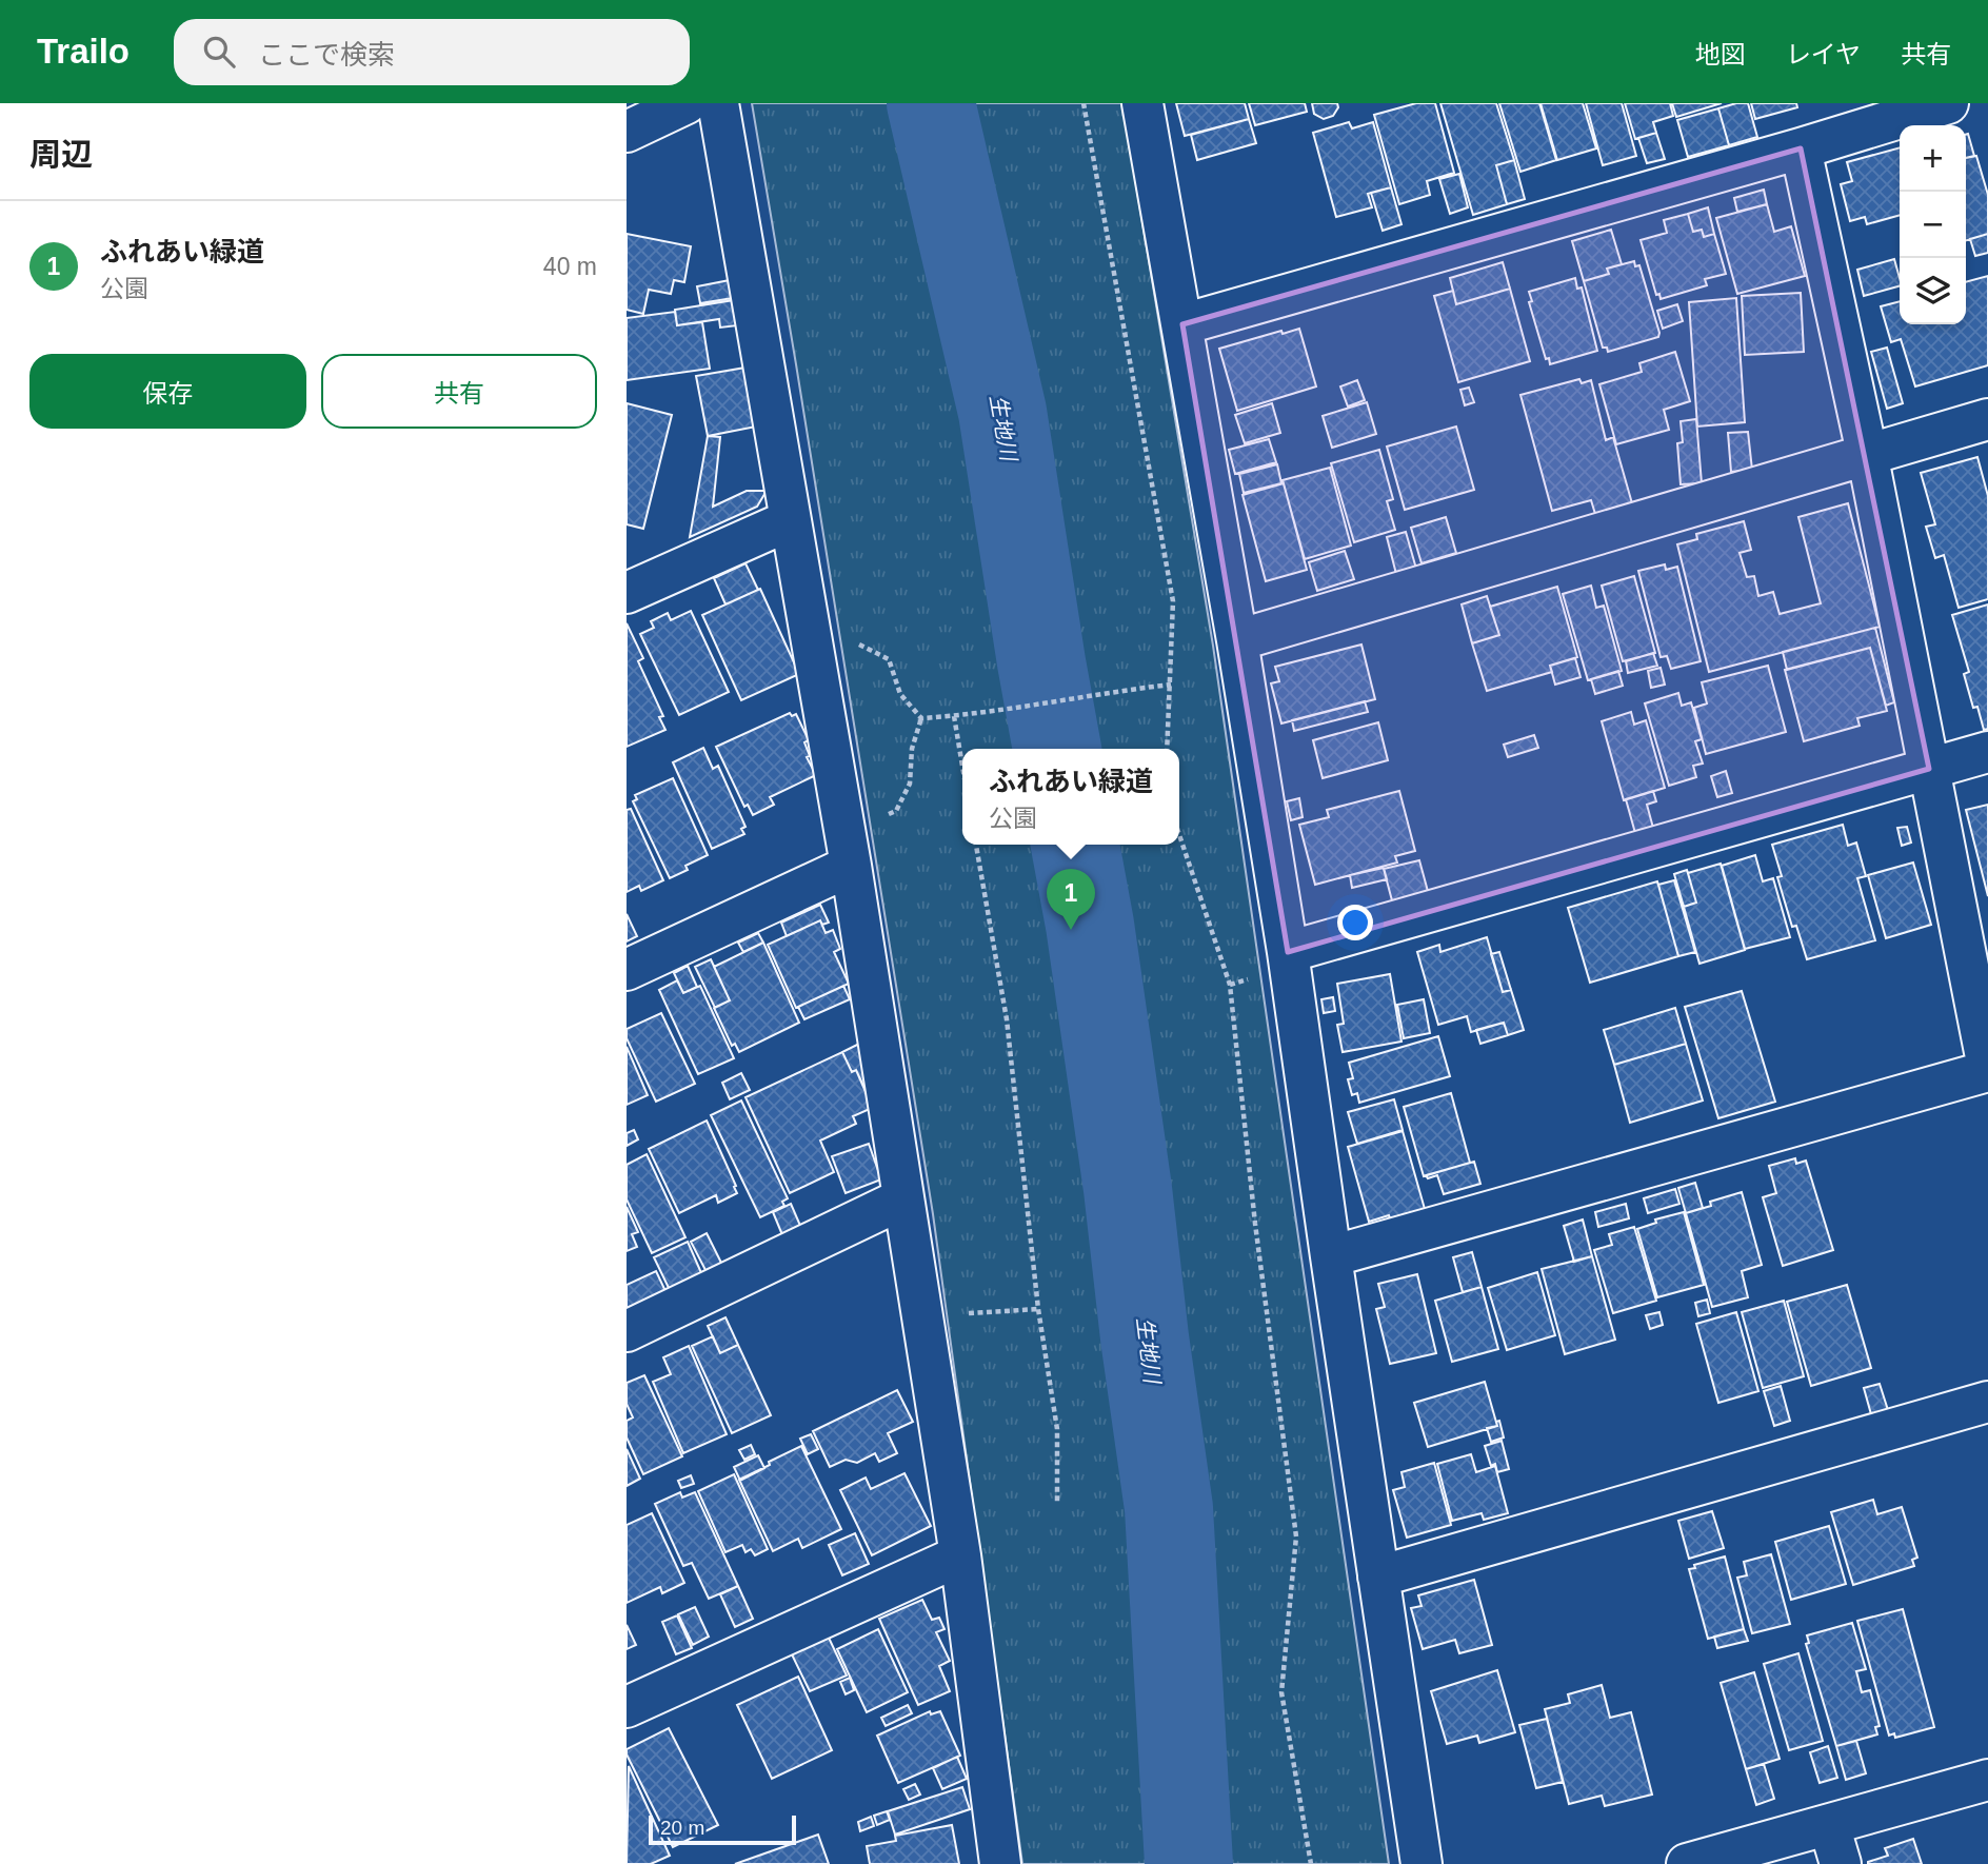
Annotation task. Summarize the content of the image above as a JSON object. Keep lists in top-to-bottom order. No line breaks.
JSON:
{"water":["生地川"],"scale_bar":"20 m","page":{"header":"Trailo","search":"ここで検索","nav":["地図","レイヤ","共有"],"heading":"周辺","map_buttons":["+","−"],"list":[{"mark":"1","name":"ふれあい緑道","note":"公園","value":"40 m"}],"buttons":["保存","共有"],"popup":["ふれあい緑道","公園"],"pins":"1","scale":"20 m"}}
